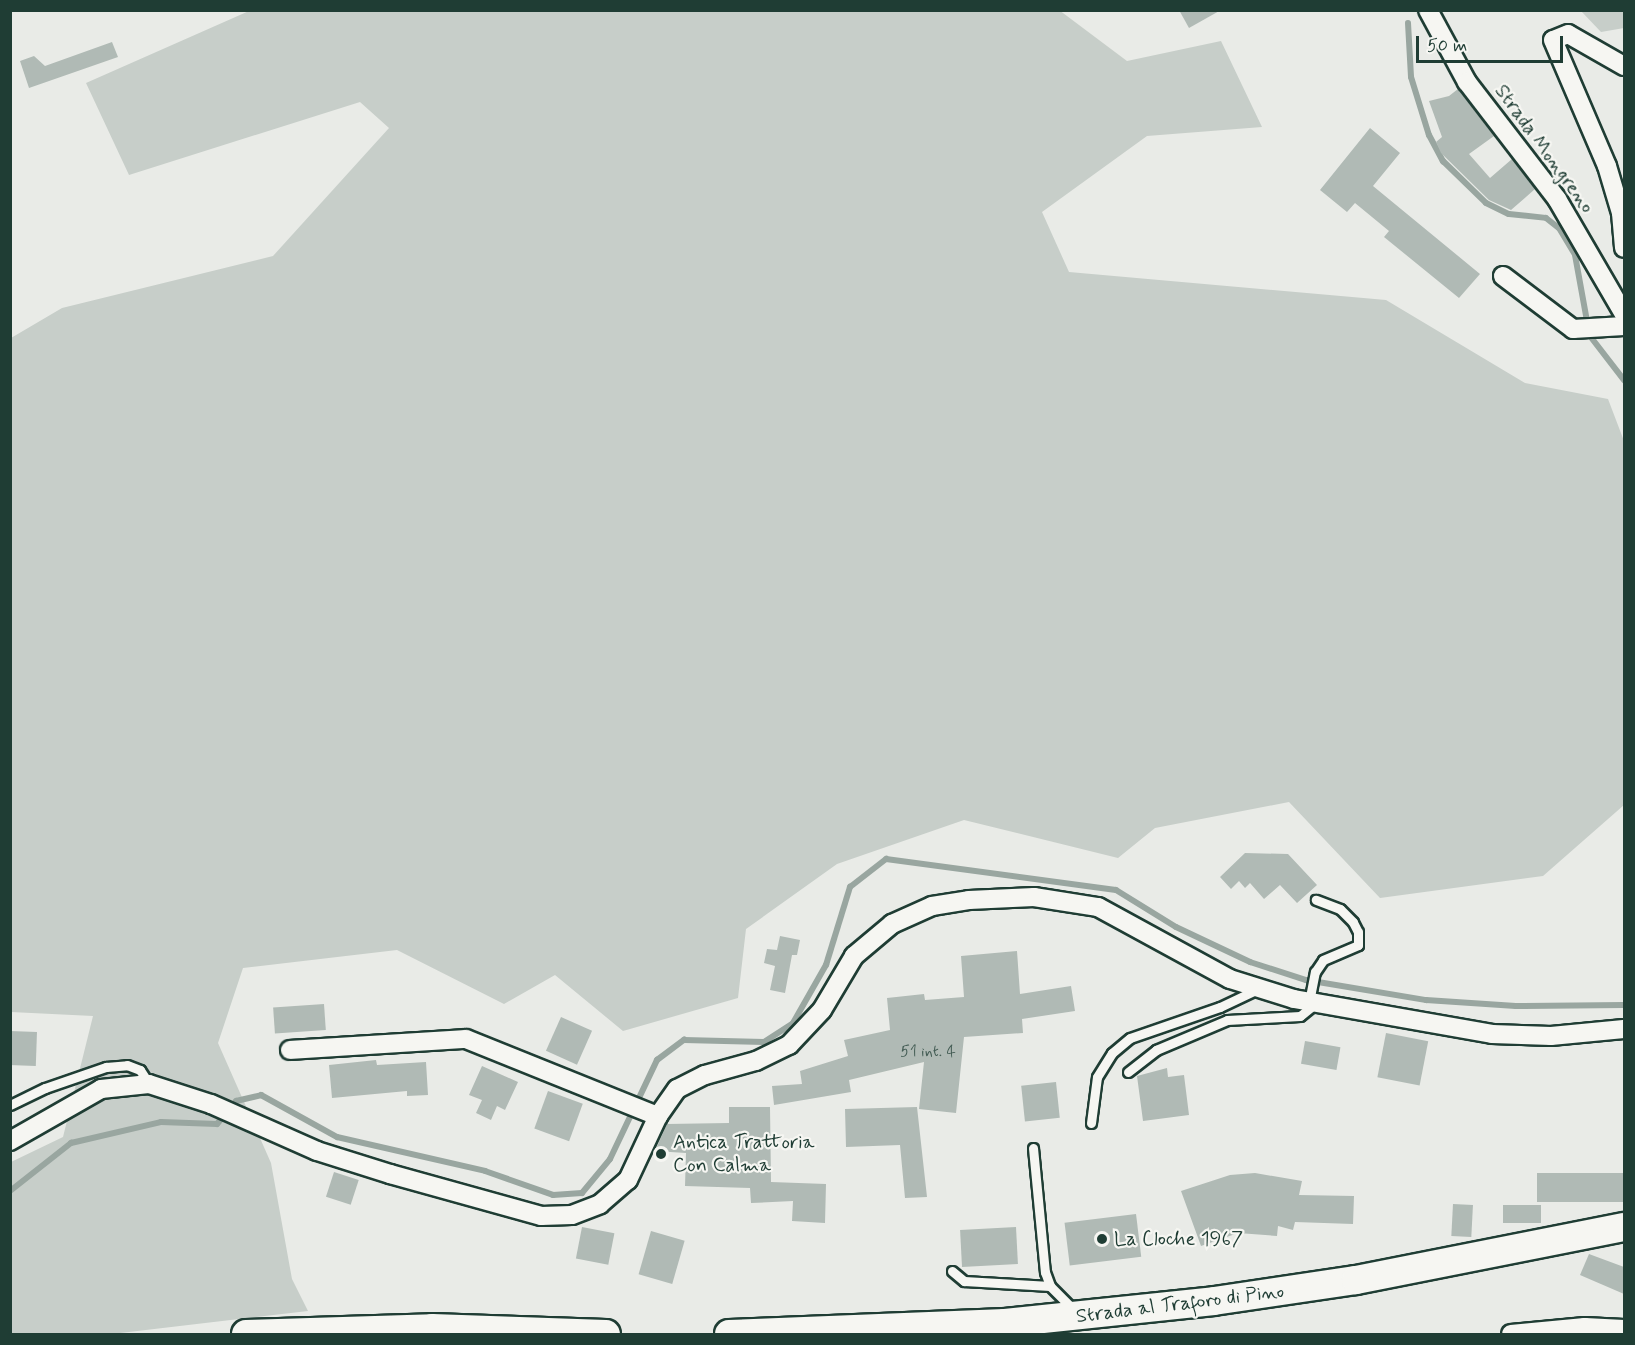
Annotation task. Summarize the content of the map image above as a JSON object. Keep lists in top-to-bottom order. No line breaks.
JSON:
{"streets":{"main road":["Strada al Traforo di Pino"],"street":["Strada Mongreno"]},"places":["Antica Trattoria Con Calma","La Cloche 1967"],"house_numbers":["51 int. 4"],"scale_bar":"50 m"}
